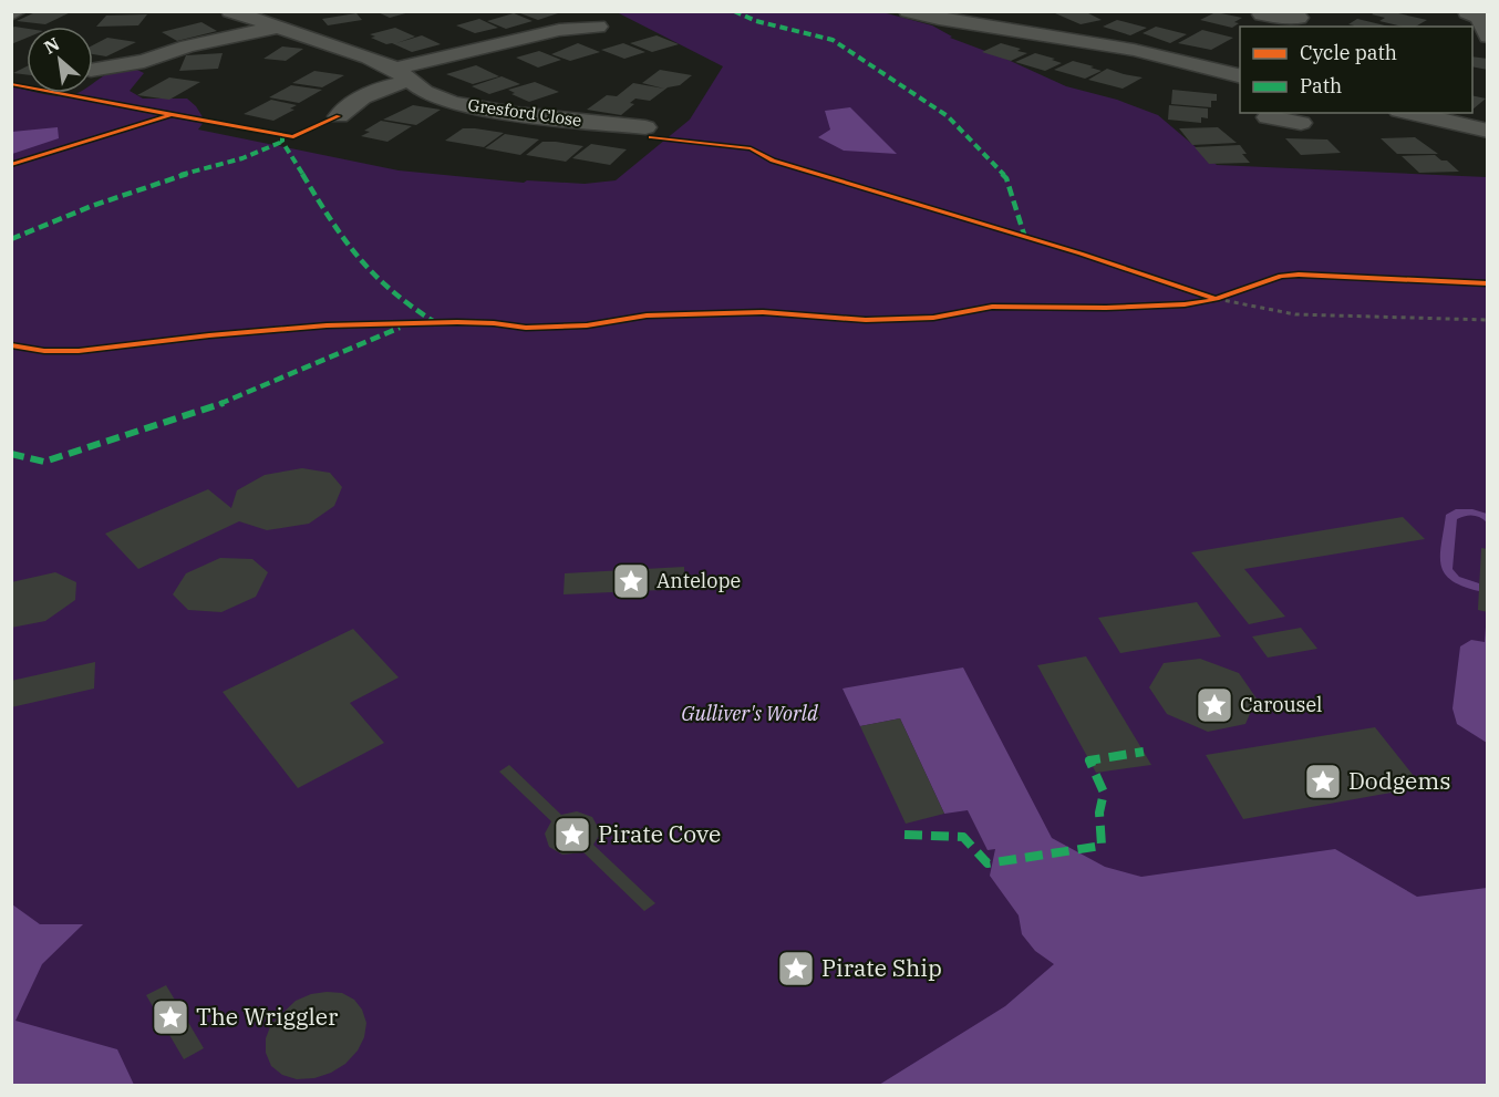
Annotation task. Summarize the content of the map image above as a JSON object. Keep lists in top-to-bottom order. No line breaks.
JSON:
{"streets":{"street":["Gresford Close"]},"parks":["Gulliver's World"],"places":{"place":["Antelope","Carousel","Dodgems","Pirate Cove","Pirate Ship","The Wriggler"]},"legend":["Cycle path","Path"],"north":"top left"}
